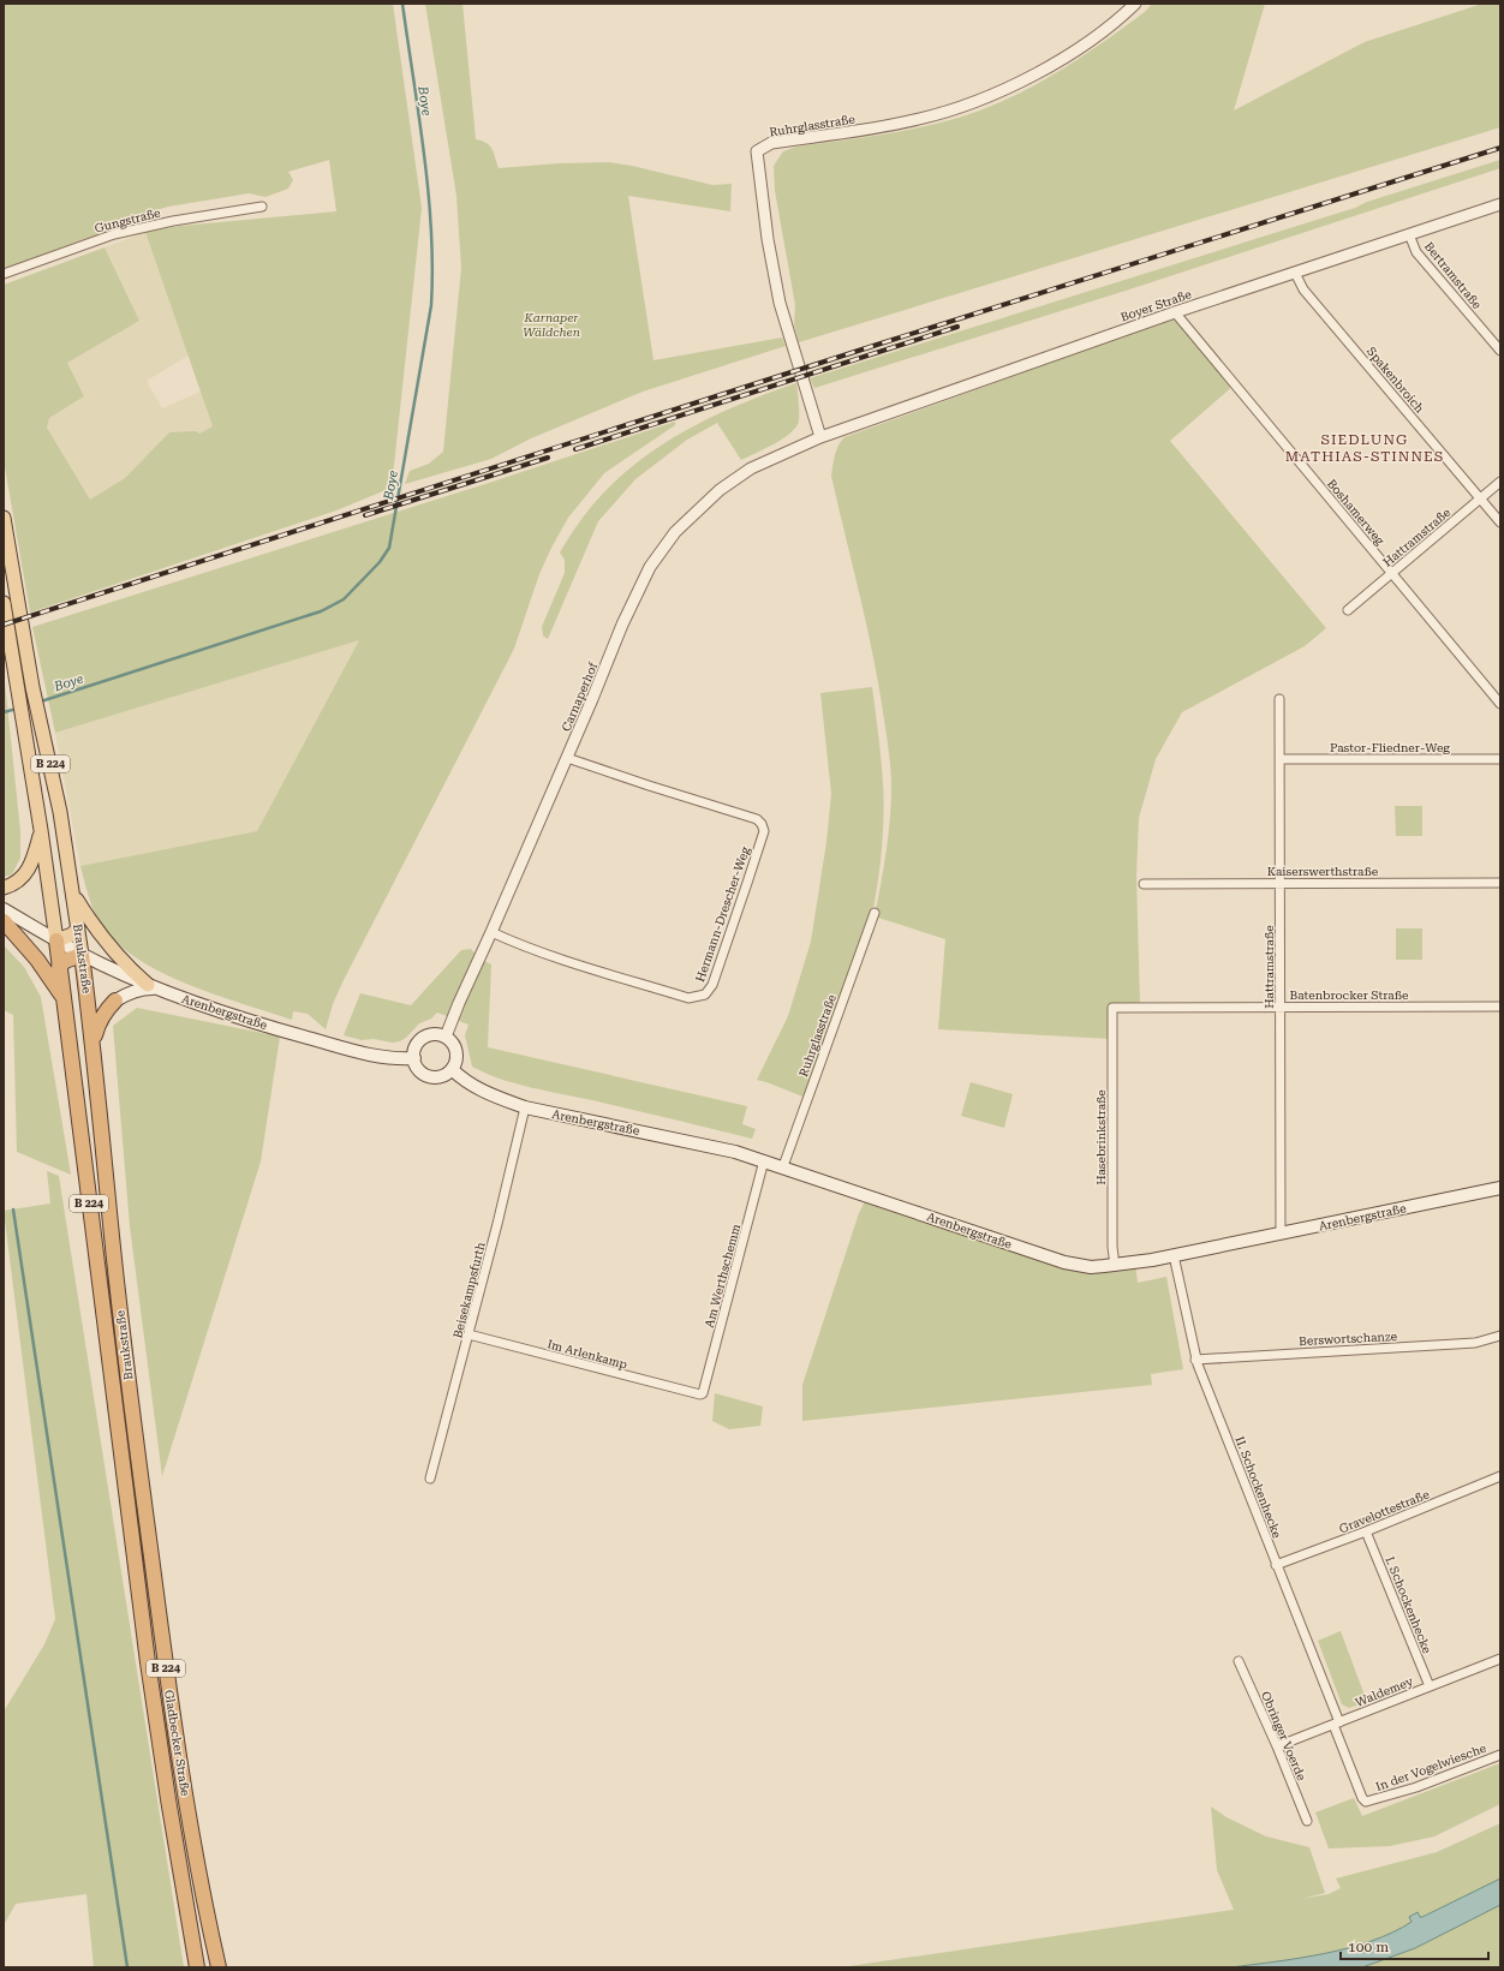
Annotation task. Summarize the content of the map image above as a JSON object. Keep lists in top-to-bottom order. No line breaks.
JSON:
{"streets":{"highway":["B 224","Braukstraße","Gladbecker Straße"],"main road":["Arenbergstraße"],"street":["Ruhrglasstraße","Gungstraße","Bertramstraße","Boyer Straße","Spakenbroich","Boshamerweg","Hattramstraße","Carnaperhof","Pastor-Fliedner-Weg","Kaiserswerthstraße","Hermann-Drescher-Weg","Batenbrocker Straße","Hasebrinkstraße","Am Werthschemm","Beisekampsfurth","Berswortschanze","Im Arlenkamp","II. Schockenhecke","Gravelottestraße","I. Schockenhecke","Waldemey","Obringer Voerde","In der Vogelwiesche"]},"crossings":[["Ruhrglasstraße","Boyer Straße"],["Ruhrglasstraße","Carnaperhof"],["Ruhrglasstraße","Arenbergstraße"],["Bertramstraße","Boyer Straße"],["Boyer Straße","Spakenbroich"],["Boyer Straße","Boshamerweg"],["Boyer Straße","Carnaperhof"],["Spakenbroich","Hattramstraße"],["Boshamerweg","Hattramstraße"],["Hattramstraße","Pastor-Fliedner-Weg"],["Hattramstraße","Kaiserswerthstraße"],["Hattramstraße","Batenbrocker Straße"],["Hattramstraße","Arenbergstraße"],["Carnaperhof","Hermann-Drescher-Weg"],["Carnaperhof","Arenbergstraße"],["Braukstraße","Arenbergstraße"],["Braukstraße","Gladbecker Straße"],["Batenbrocker Straße","Hasebrinkstraße"],["Arenbergstraße","Hasebrinkstraße"],["Arenbergstraße","Am Werthschemm"],["Arenbergstraße","Beisekampsfurth"],["Arenbergstraße","II. Schockenhecke"],["Am Werthschemm","Im Arlenkamp"],["Beisekampsfurth","Im Arlenkamp"],["Berswortschanze","II. Schockenhecke"],["II. Schockenhecke","Gravelottestraße"],["II. Schockenhecke","Waldemey"],["II. Schockenhecke","In der Vogelwiesche"],["Gravelottestraße","I. Schockenhecke"],["I. Schockenhecke","Waldemey"],["Waldemey","Obringer Voerde"],["Waldemey","In der Vogelwiesche"]],"districts":["SIEDLUNG MATHIAS-STINNES"],"water":["Boye"],"parks":["Karnaper Wäldchen"],"scale_bar":"100 m"}
